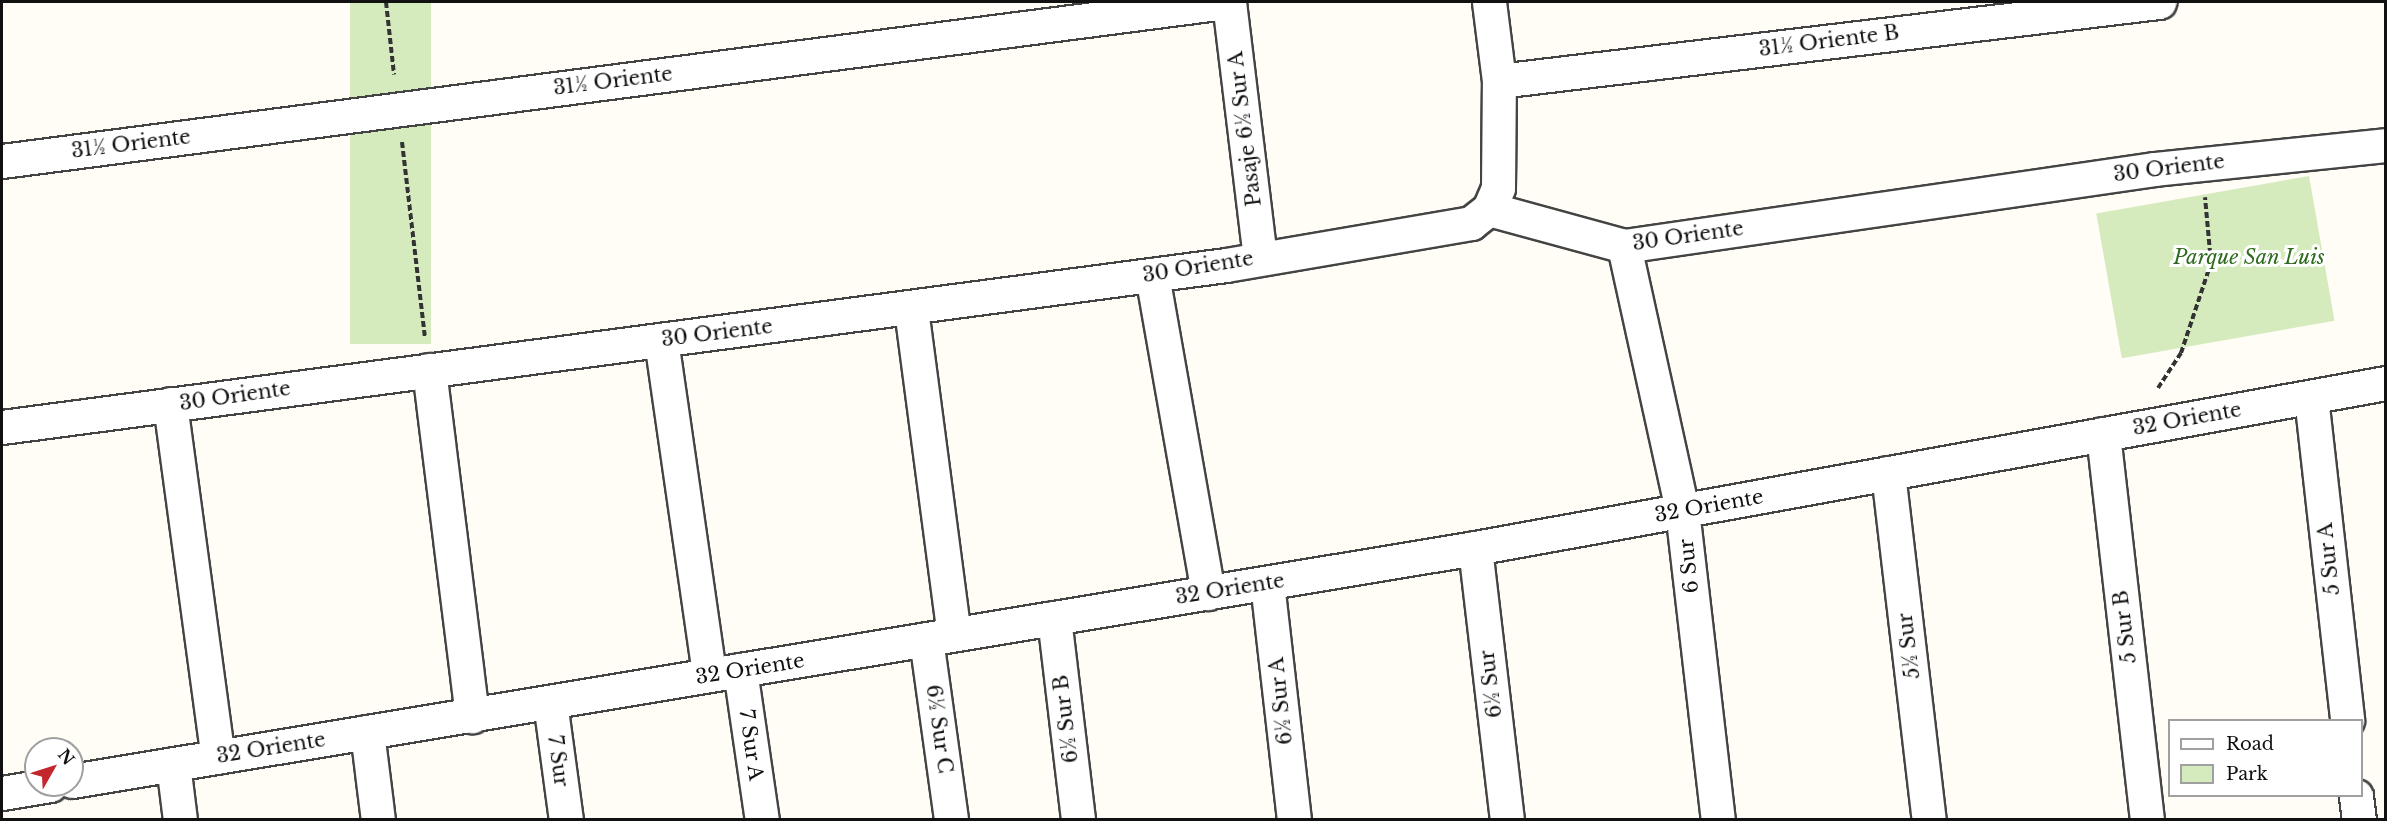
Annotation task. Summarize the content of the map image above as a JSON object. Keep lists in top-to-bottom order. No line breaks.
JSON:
{"streets":{"street":["31½ Oriente B","31½ Oriente","Pasaje 6½ Sur A","30 Oriente","32 Oriente","5 Sur A","6 Sur","5 Sur B","5½ Sur","6½ Sur","6½ Sur A","6½ Sur B","6½ Sur C","7 Sur A","7 Sur"]},"crossings":[["Pasaje 6½ Sur A","30 Oriente"],["30 Oriente","6 Sur"],["30 Oriente","6½ Sur C"],["30 Oriente","7 Sur A"],["32 Oriente","5 Sur A"],["32 Oriente","6 Sur"],["32 Oriente","5 Sur B"],["32 Oriente","5½ Sur"],["32 Oriente","6½ Sur"],["32 Oriente","6½ Sur A"],["32 Oriente","6½ Sur B"],["32 Oriente","6½ Sur C"],["32 Oriente","7 Sur A"],["32 Oriente","7 Sur"]],"parks":["Parque San Luis"],"legend":["Road","Park"],"north":"top right"}
